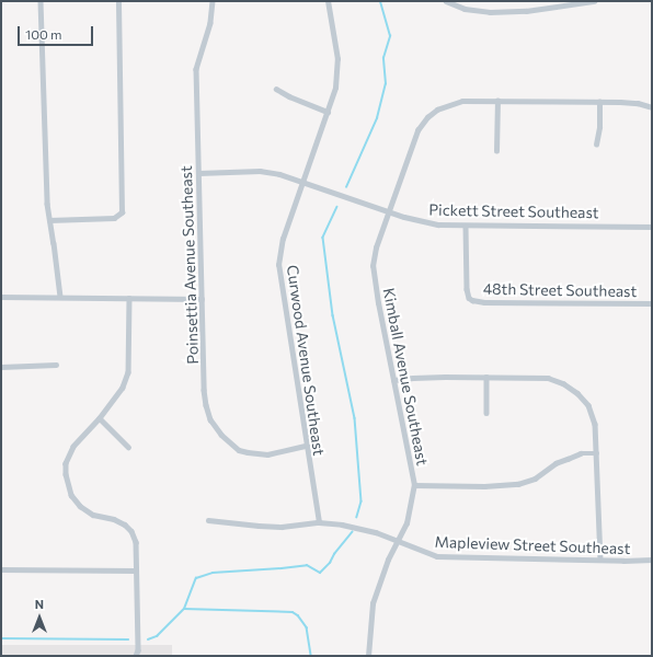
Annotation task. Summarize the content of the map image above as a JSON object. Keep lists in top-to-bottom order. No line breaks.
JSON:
{"streets":{"street":["Pickett Street Southeast","Poinsettia Avenue Southeast","48th Street Southeast","Curwood Avenue Southeast","Kimball Avenue Southeast","Mapleview Street Southeast"]},"crossings":[["Pickett Street Southeast","Poinsettia Avenue Southeast"],["Pickett Street Southeast","48th Street Southeast"],["Pickett Street Southeast","Curwood Avenue Southeast"],["Pickett Street Southeast","Kimball Avenue Southeast"],["Poinsettia Avenue Southeast","Curwood Avenue Southeast"],["Curwood Avenue Southeast","Mapleview Street Southeast"],["Kimball Avenue Southeast","Mapleview Street Southeast"]],"scale_bar":"100 m","north":"top"}
